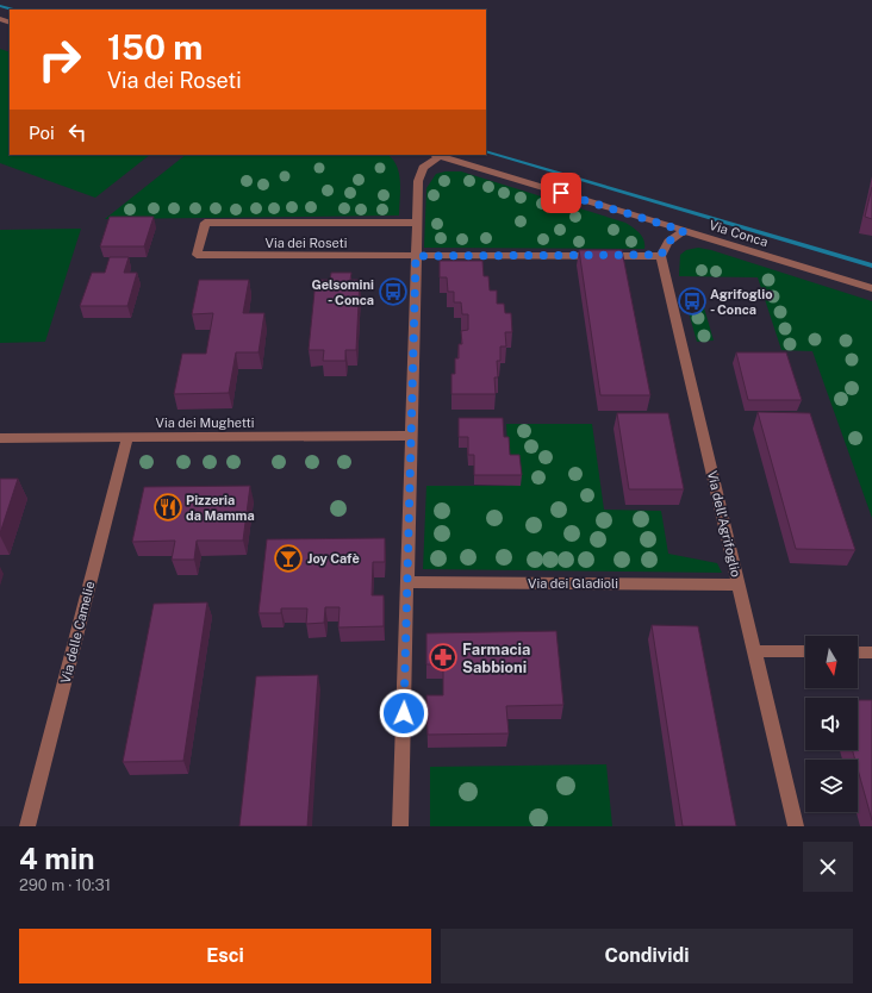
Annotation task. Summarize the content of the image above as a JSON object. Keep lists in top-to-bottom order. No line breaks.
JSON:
{"streets":{"street":["Via Conca","Via dei Roseti","Via dei Mughetti","Via dell'Agrifoglio","Via dei Gladioli","Via delle Camelie"]},"crossings":[["Via dei Roseti","Via dell'Agrifoglio"],["Via dei Mughetti","Via delle Camelie"],["Via dell'Agrifoglio","Via dei Gladioli"]],"places":{"bus stop":["Gelsomini - Conca","Agrifoglio - Conca"],"restaurant":["Pizzeria da Mamma"],"bar":["Joy Cafè"],"pharmacy":["Farmacia Sabbioni"]},"north":"bottom","page":{"turn":["150 m","Via dei Roseti"],"then":"Poi","heading":["4 min","290 m · 10:31"],"buttons":["Esci","Condividi"]}}
